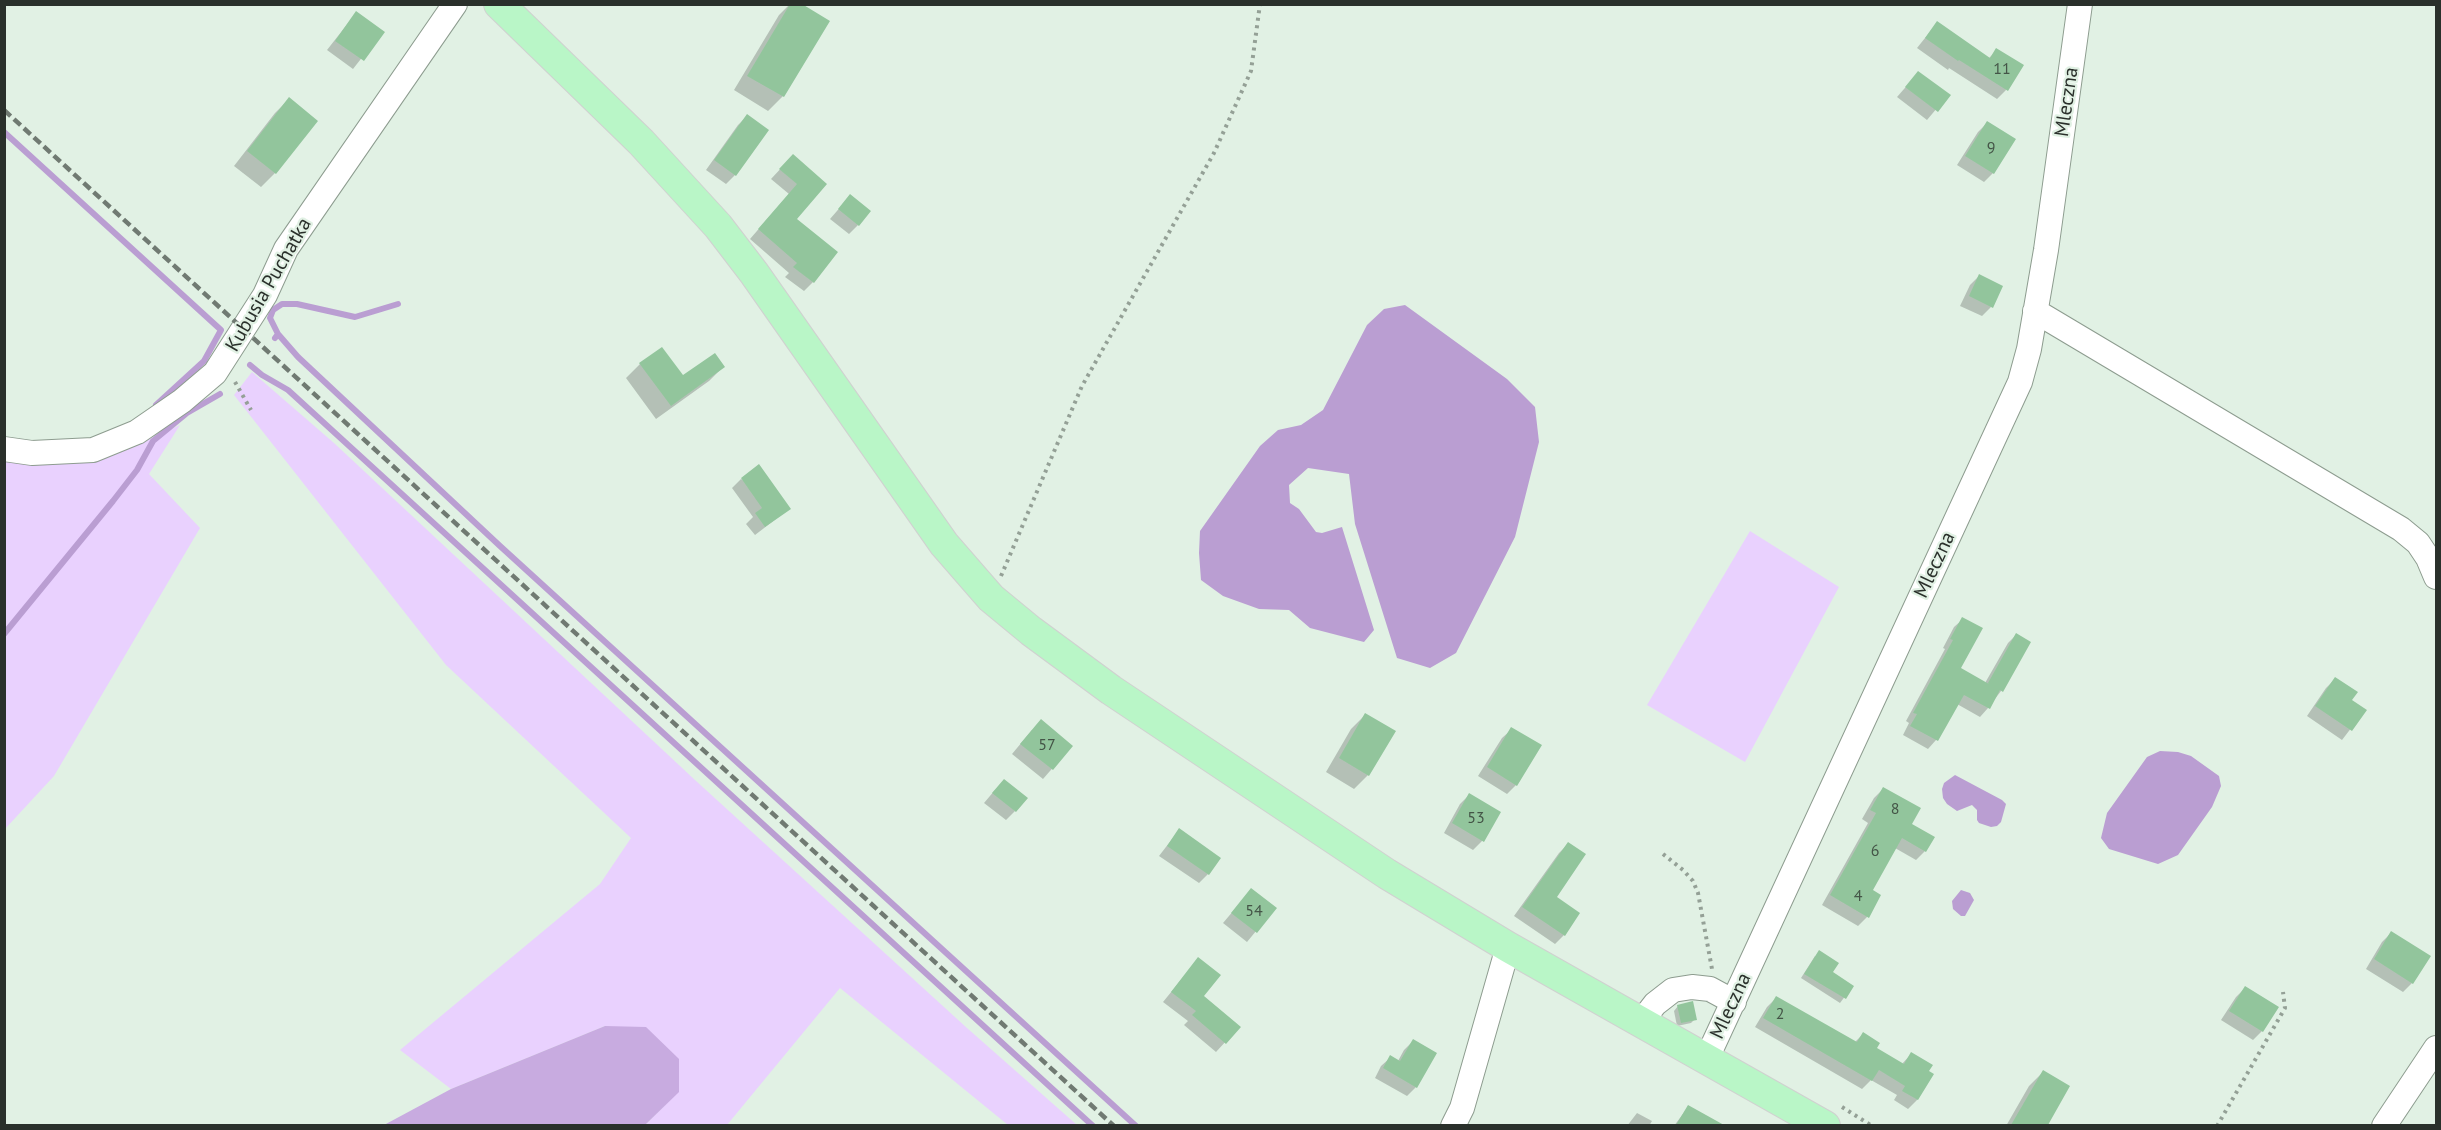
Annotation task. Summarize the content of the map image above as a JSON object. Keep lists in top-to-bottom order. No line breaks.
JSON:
{"streets":{"street":["Mleczna","Kubusia Puchatka"]},"house_numbers":["11","9","57","8","53","6","4","54","2"]}
